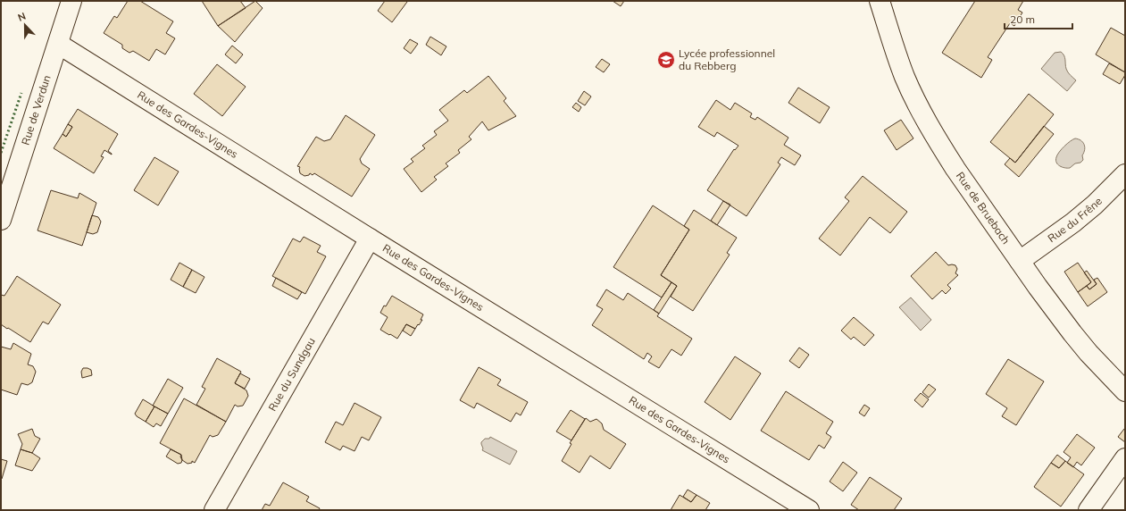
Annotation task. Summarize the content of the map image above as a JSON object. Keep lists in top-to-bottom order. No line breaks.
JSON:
{"streets":{"street":["Rue de Verdun","Rue des Gardes-Vignes","Rue de Bruebach","Rue du Frêne","Rue du Sundgau"]},"crossings":[["Rue de Verdun","Rue des Gardes-Vignes"],["Rue des Gardes-Vignes","Rue du Sundgau"],["Rue de Bruebach","Rue du Frêne"]],"places":{"school or university":["Lycée professionnel du Rebberg"]},"scale_bar":"20 m","north":"top"}
